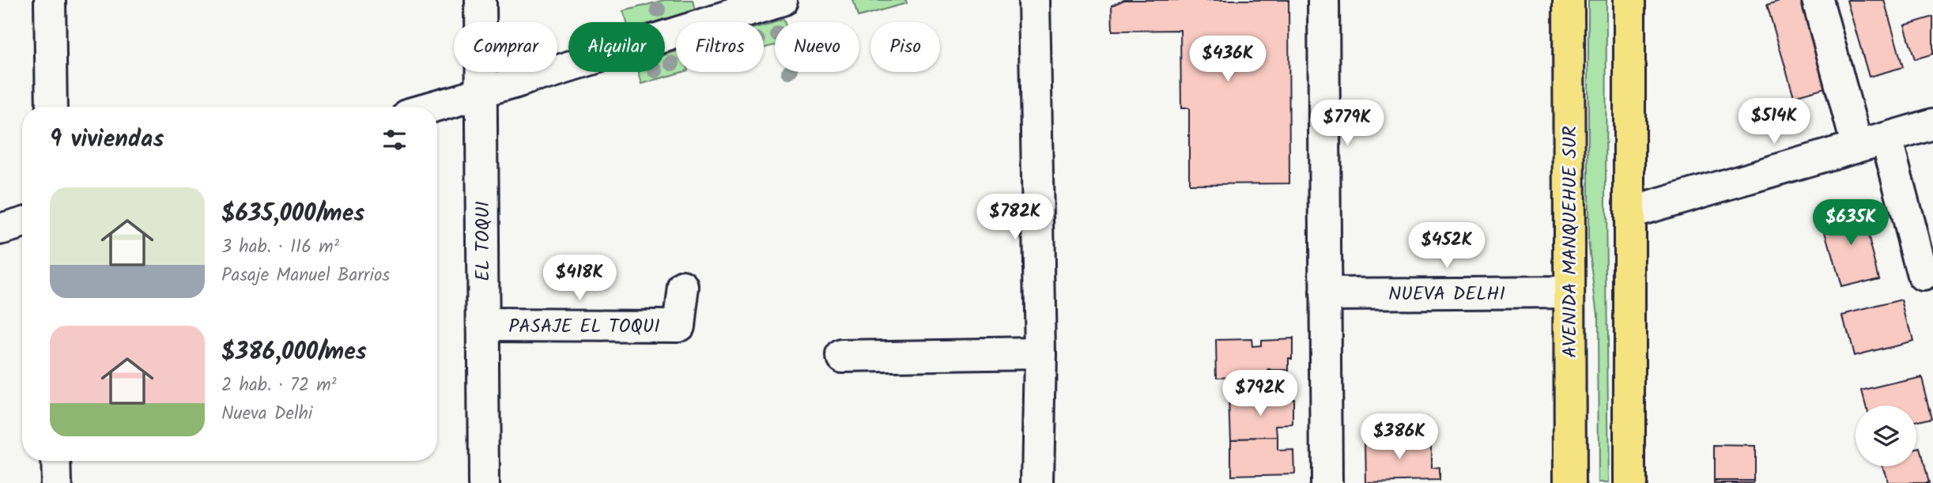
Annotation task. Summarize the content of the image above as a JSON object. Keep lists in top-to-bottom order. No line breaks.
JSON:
{"streets":{"main road":["AVENIDA MANQUEHUE SUR"],"street":["EL TOQUI","NUEVA DELHI","PASAJE EL TOQUI"]},"crossings":[["EL TOQUI","PASAJE EL TOQUI"],["AVENIDA MANQUEHUE SUR","NUEVA DELHI"]],"page":{"chip":["Comprar","Alquilar","Filtros","Nuevo","Piso"],"price":["$436K","$514K","$779K","$782K","$635K","$452K","$418K","$792K","$386K"],"heading":"9 viviendas","list":[{"name":"$635,000/mes","note":"3 hab. · 116 m² · Pasaje Manuel Barrios"},{"name":"$386,000/mes","note":"2 hab. · 72 m² · Nueva Delhi"}]}}
